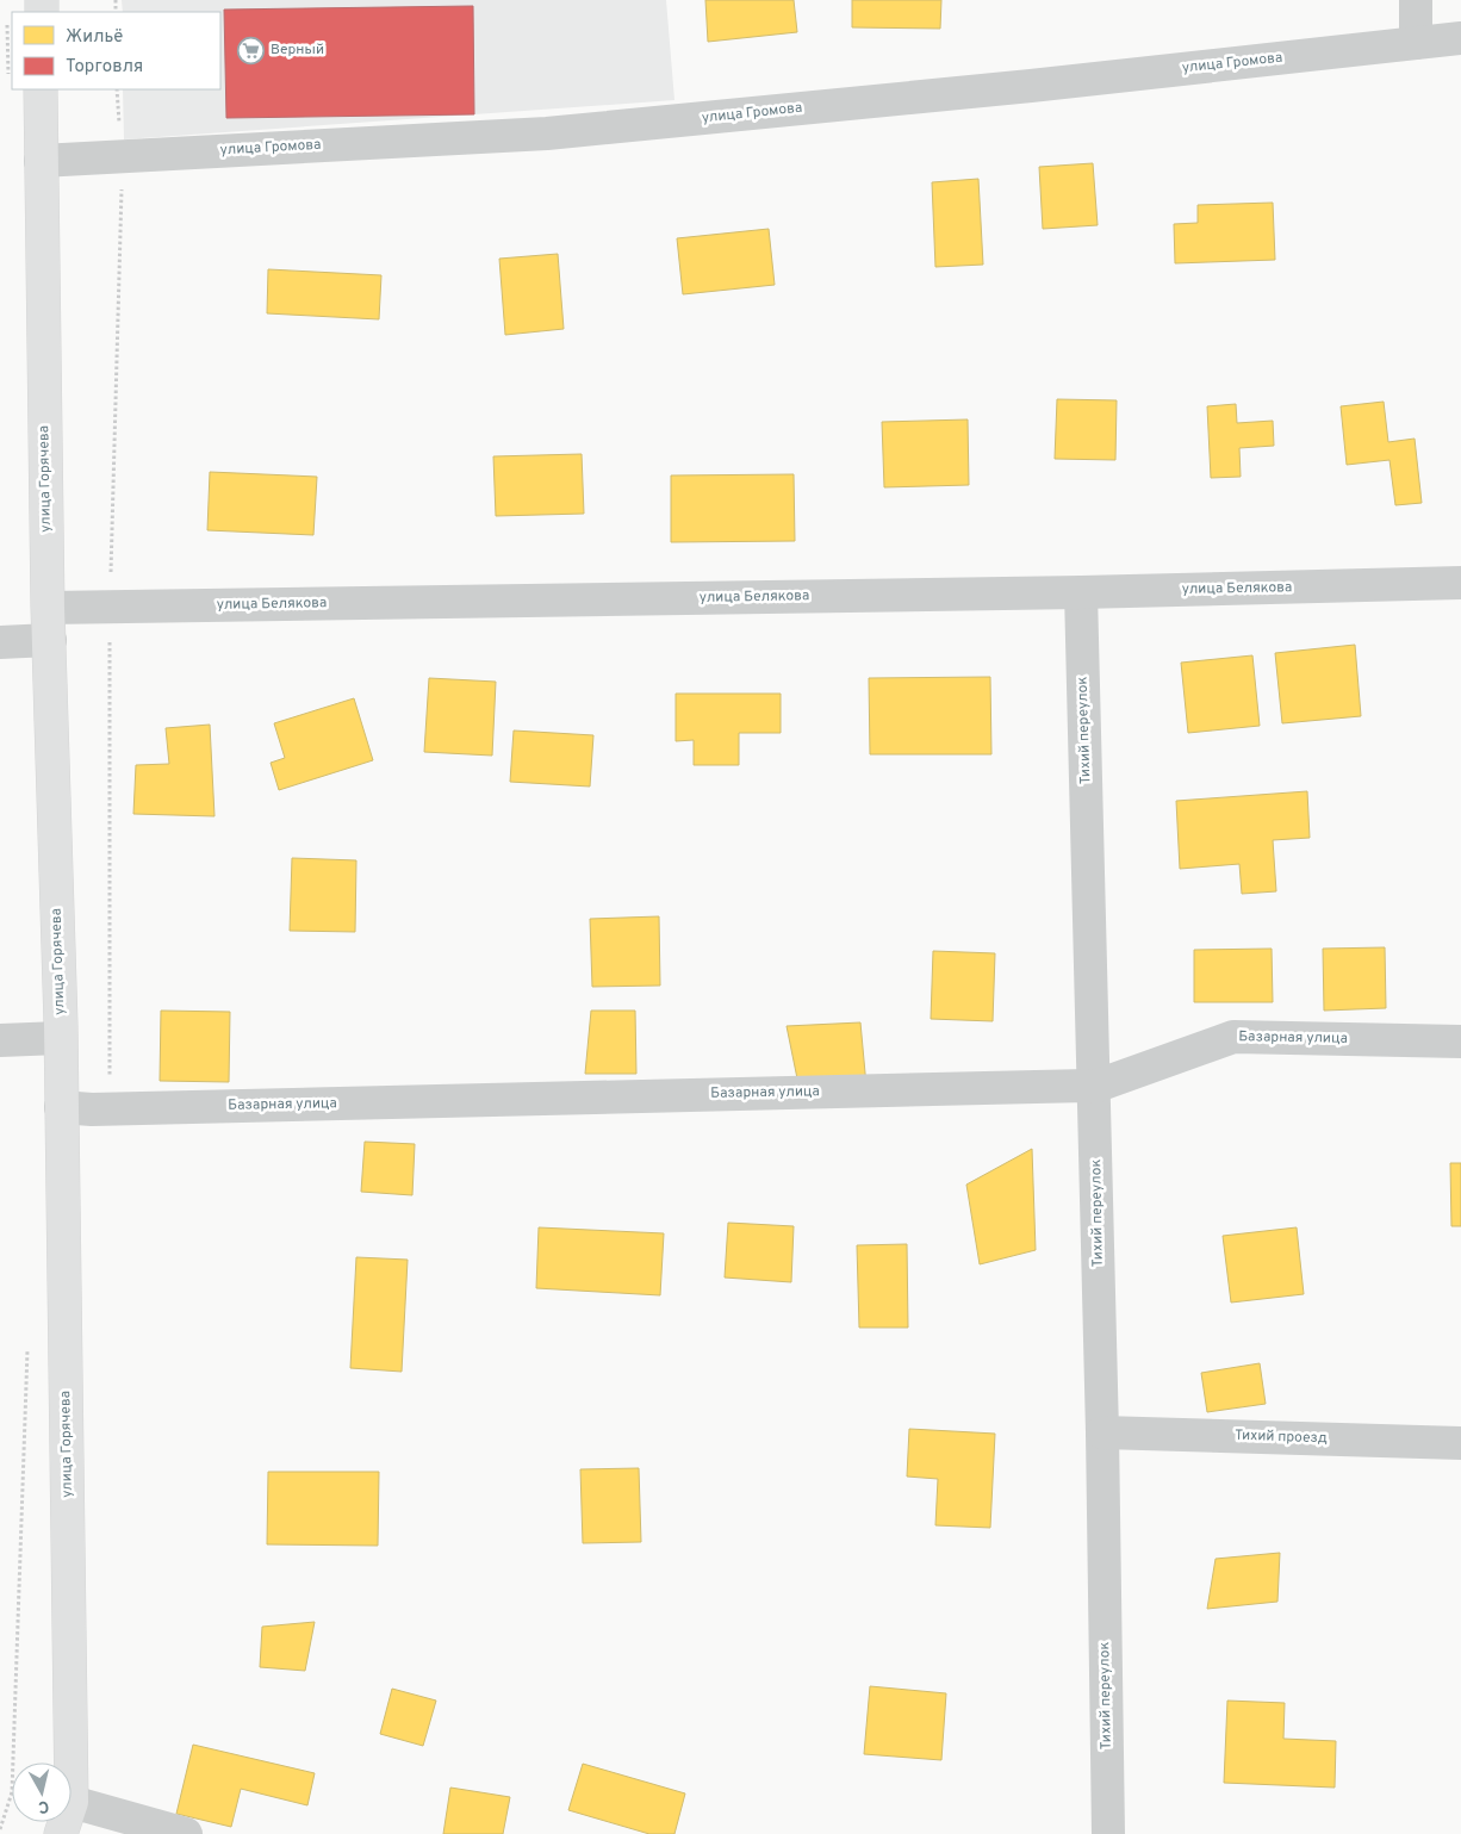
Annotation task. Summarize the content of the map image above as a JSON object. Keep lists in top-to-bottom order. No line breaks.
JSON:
{"streets":{"main road":["улица Горячева"],"street":["улица Громова","улица Белякова","Тихий переулок","Базарная улица","Тихий проезд"]},"crossings":[["улица Громова","улица Горячева"],["улица Горячева","улица Белякова"],["улица Горячева","Базарная улица"],["улица Белякова","Тихий переулок"],["Тихий переулок","Базарная улица"],["Тихий переулок","Тихий проезд"]],"places":{"supermarket":["Верный"]},"legend":["Жильё","Торговля"],"north":"bottom"}
